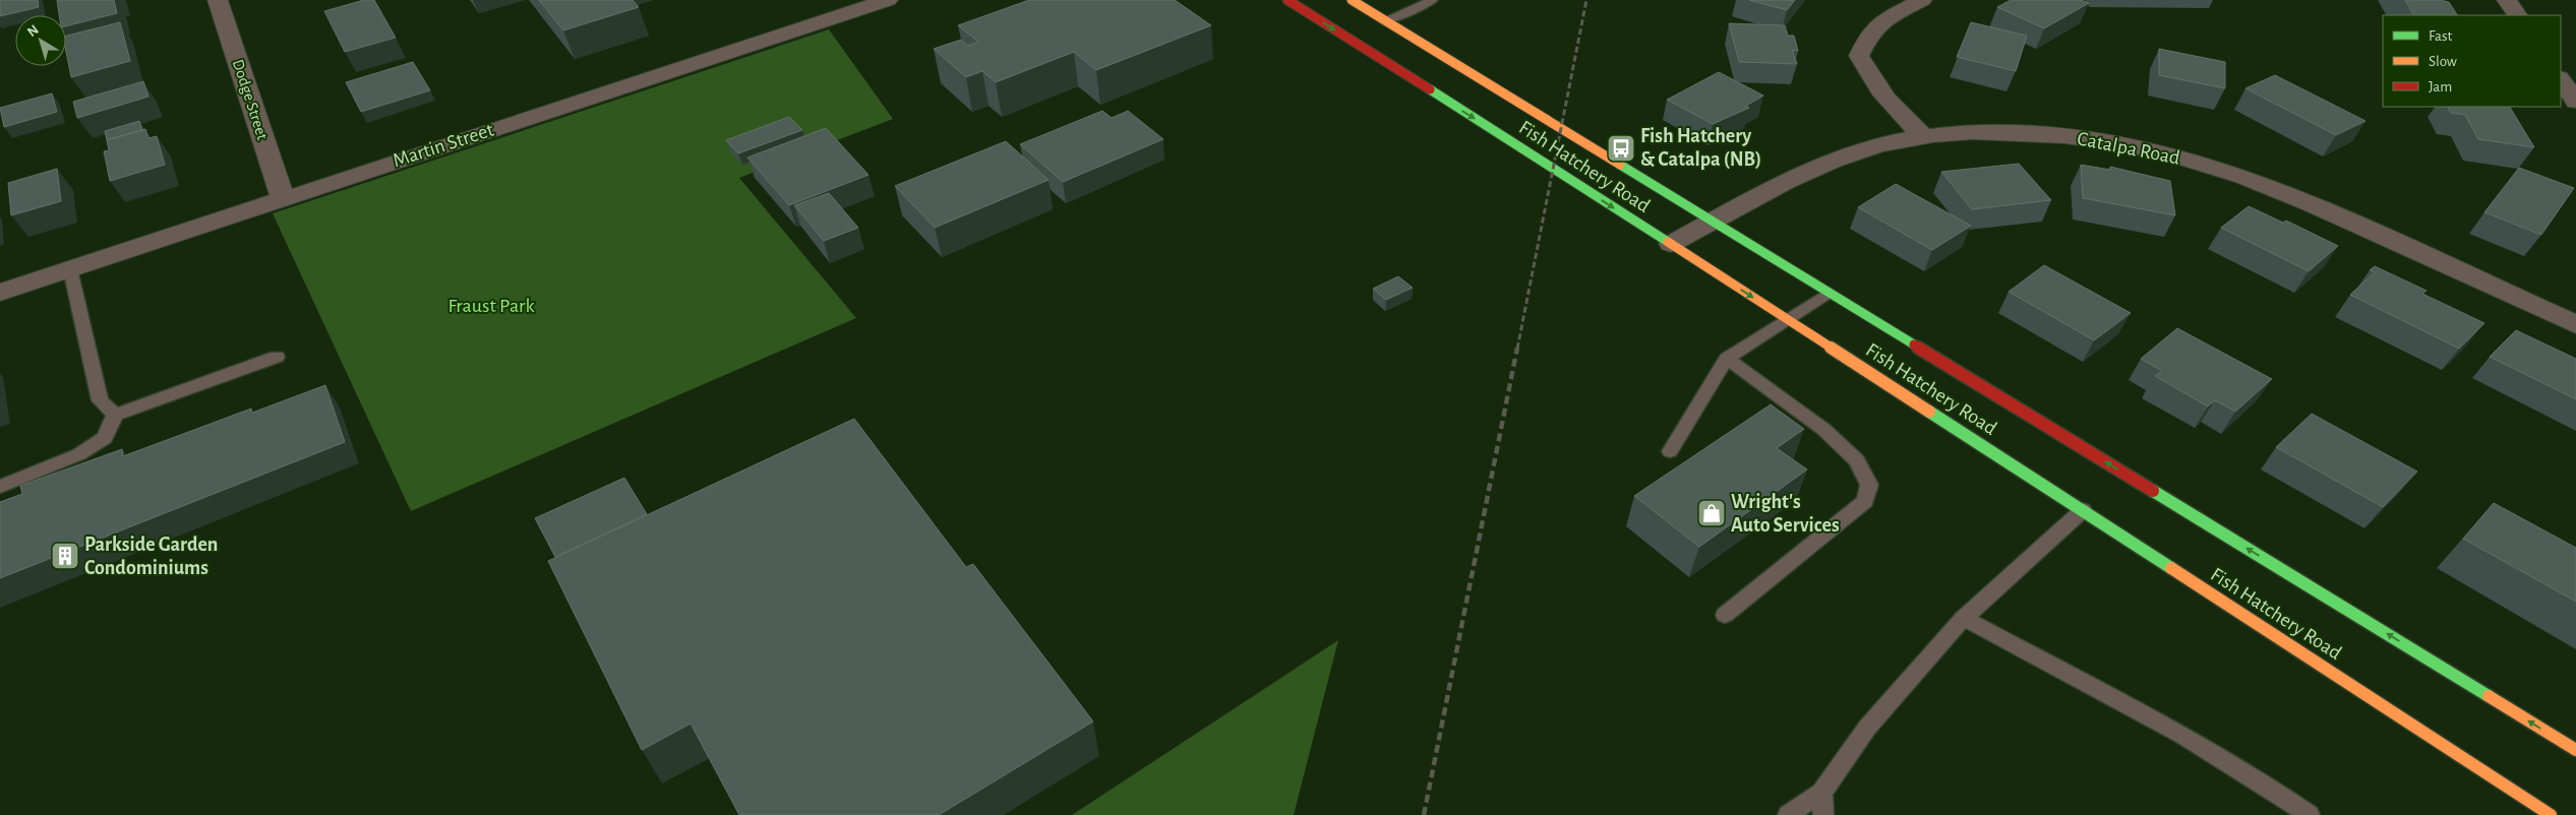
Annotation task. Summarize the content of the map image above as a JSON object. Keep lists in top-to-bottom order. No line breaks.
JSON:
{"streets":{"main road":["Fish Hatchery Road"],"street":["Dodge Street","Martin Street","Catalpa Road"]},"crossings":[["Dodge Street","Martin Street"],["Catalpa Road","Fish Hatchery Road"]],"parks":["Fraust Park"],"places":{"bus stop":["Fish Hatchery & Catalpa (NB)"],"shop":["Wright's Auto Services"],"building":["Parkside Garden Condominiums"]},"legend":["Fast","Slow","Jam"],"north":"top left"}
